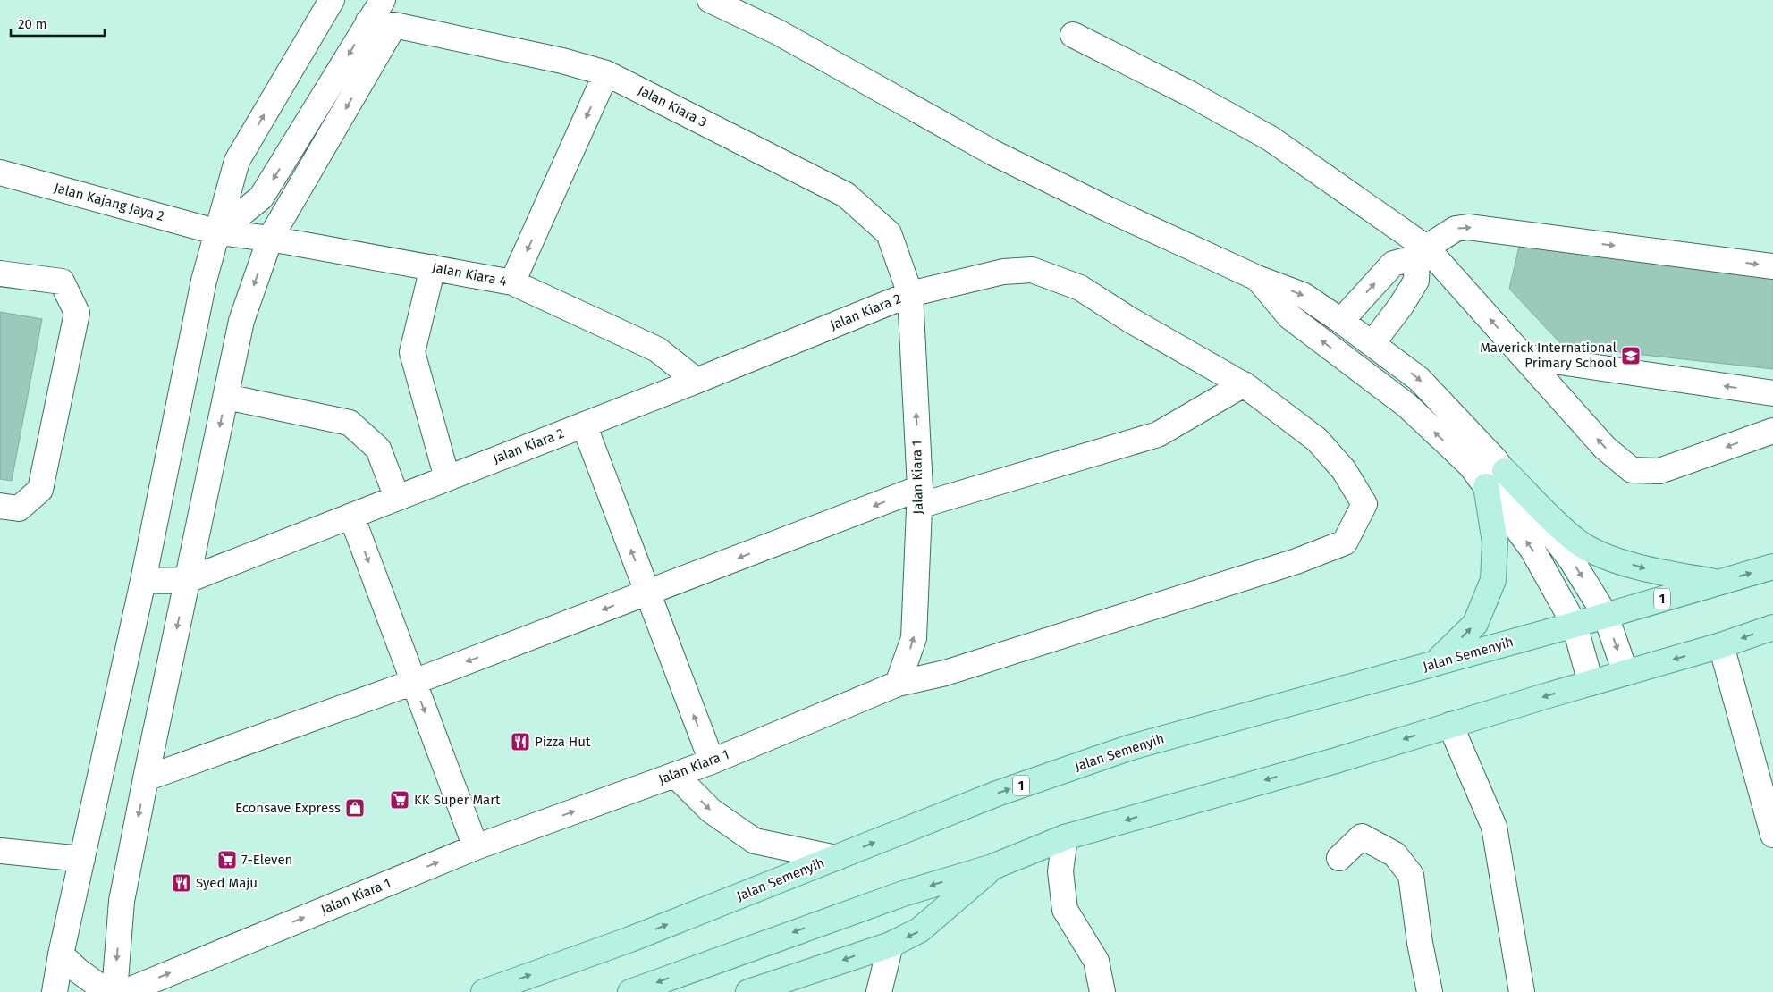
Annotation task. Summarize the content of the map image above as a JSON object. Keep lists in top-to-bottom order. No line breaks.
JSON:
{"streets":{"main road":["1","Jalan Semenyih"],"street":["Jalan Kiara 3","Jalan Kajang Jaya 2","Jalan Kiara 4","Jalan Kiara 2","Jalan Kiara 1"]},"crossings":[["Jalan Kiara 3","Jalan Kiara 2"],["Jalan Kiara 3","Jalan Kiara 1"],["Jalan Kajang Jaya 2","Jalan Kiara 4"],["Jalan Kiara 4","Jalan Kiara 2"],["Jalan Kiara 2","Jalan Kiara 1"]],"one_way":["Jalan Kiara 1"],"places":{"school or university":["Maverick International Primary School"],"restaurant":["Pizza Hut","Syed Maju"],"supermarket":["KK Super Mart","7-Eleven"],"shop":["Econsave Express"]},"scale_bar":"20 m"}
